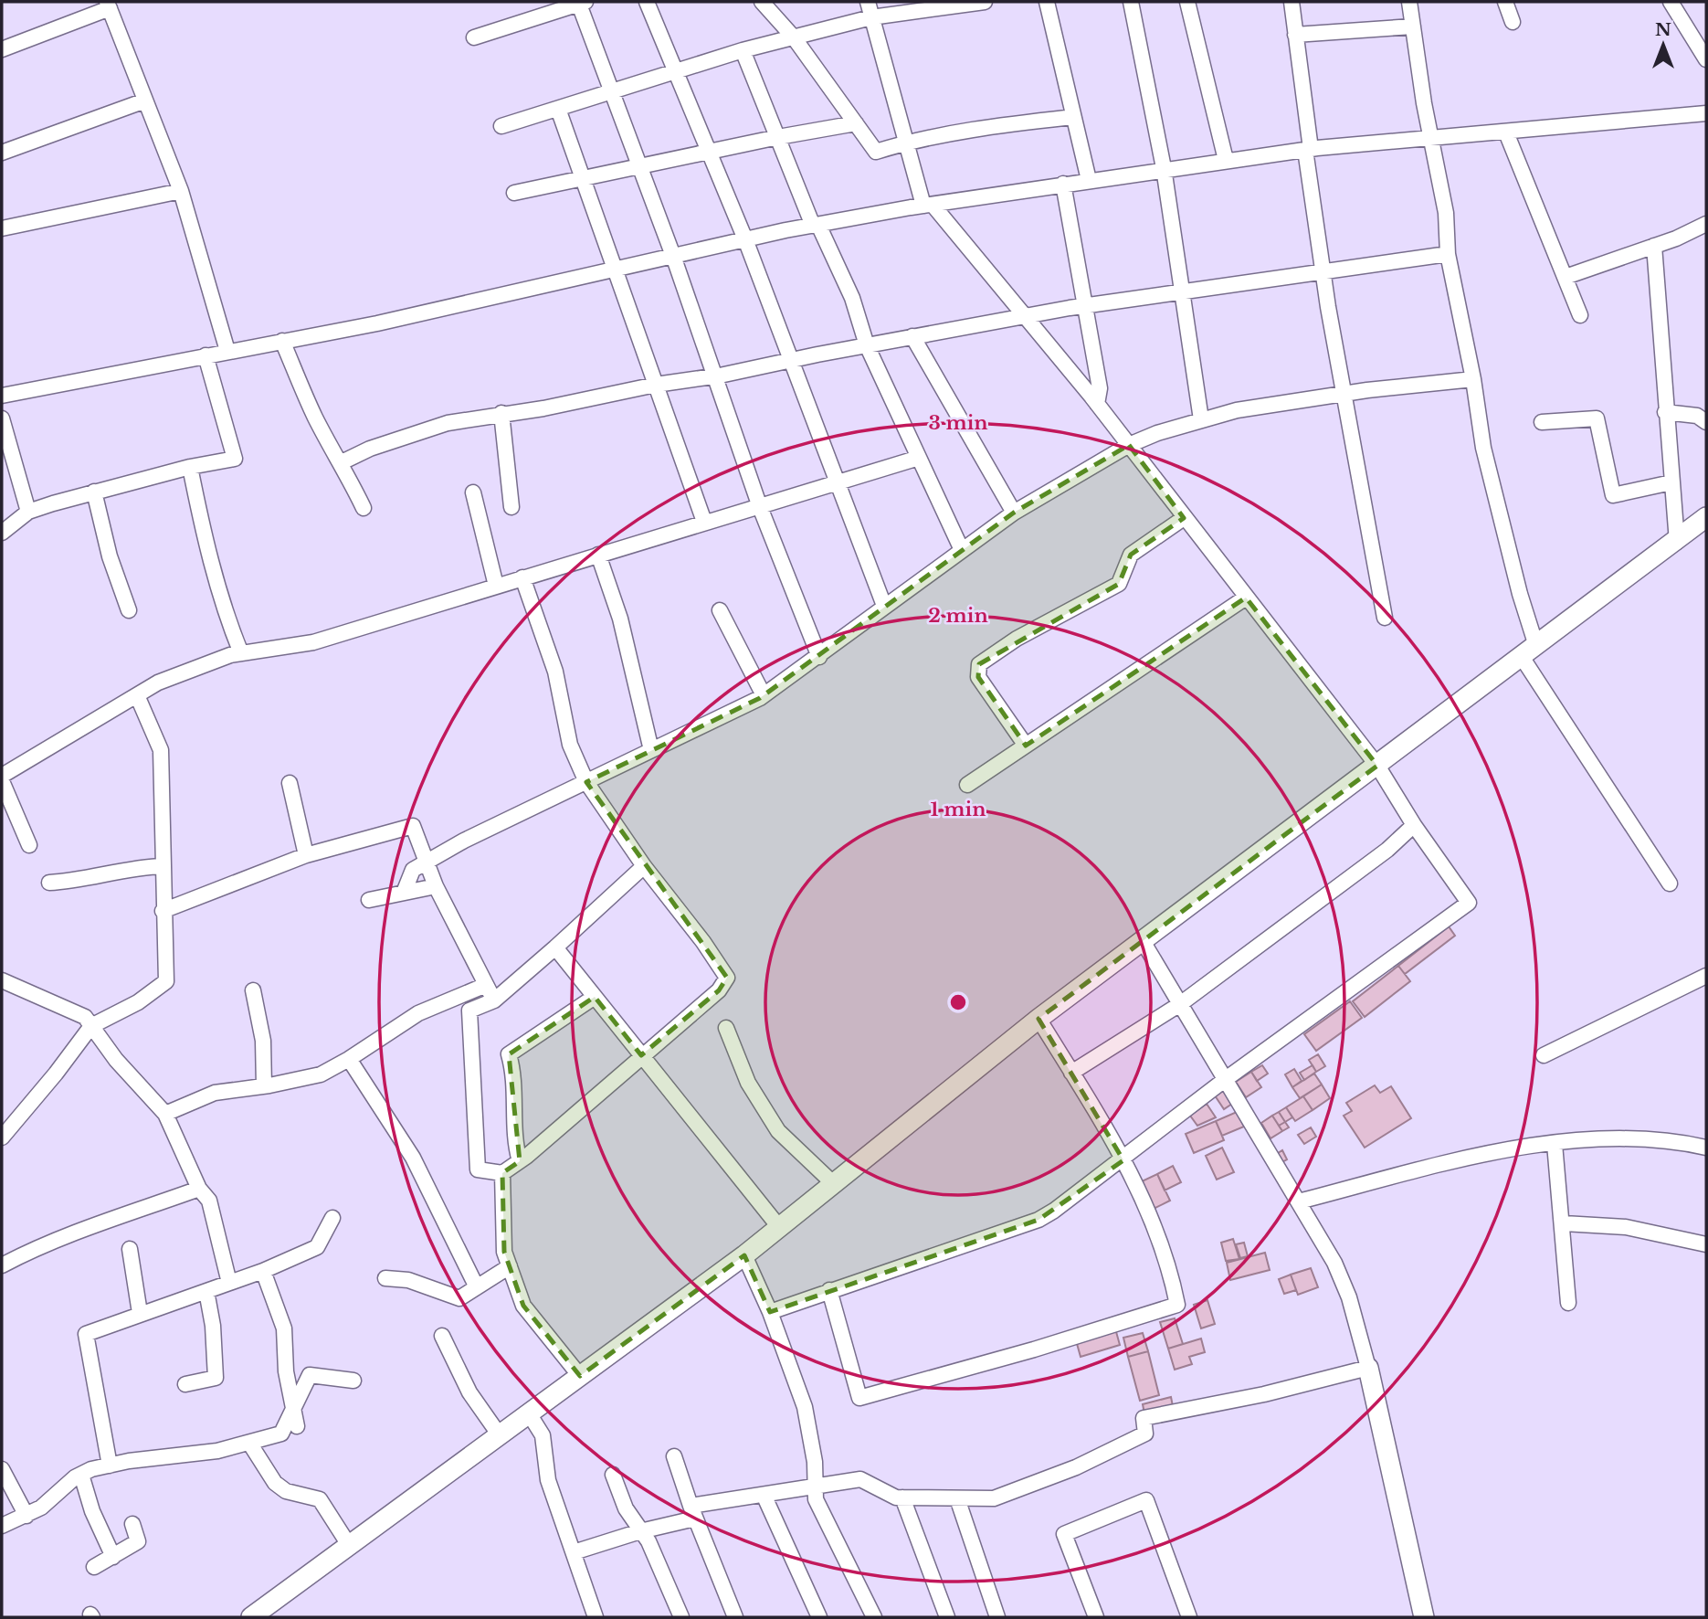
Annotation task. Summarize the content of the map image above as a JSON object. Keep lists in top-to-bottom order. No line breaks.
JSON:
{"north":"top","rings":["3 min","2 min","1 min"]}
